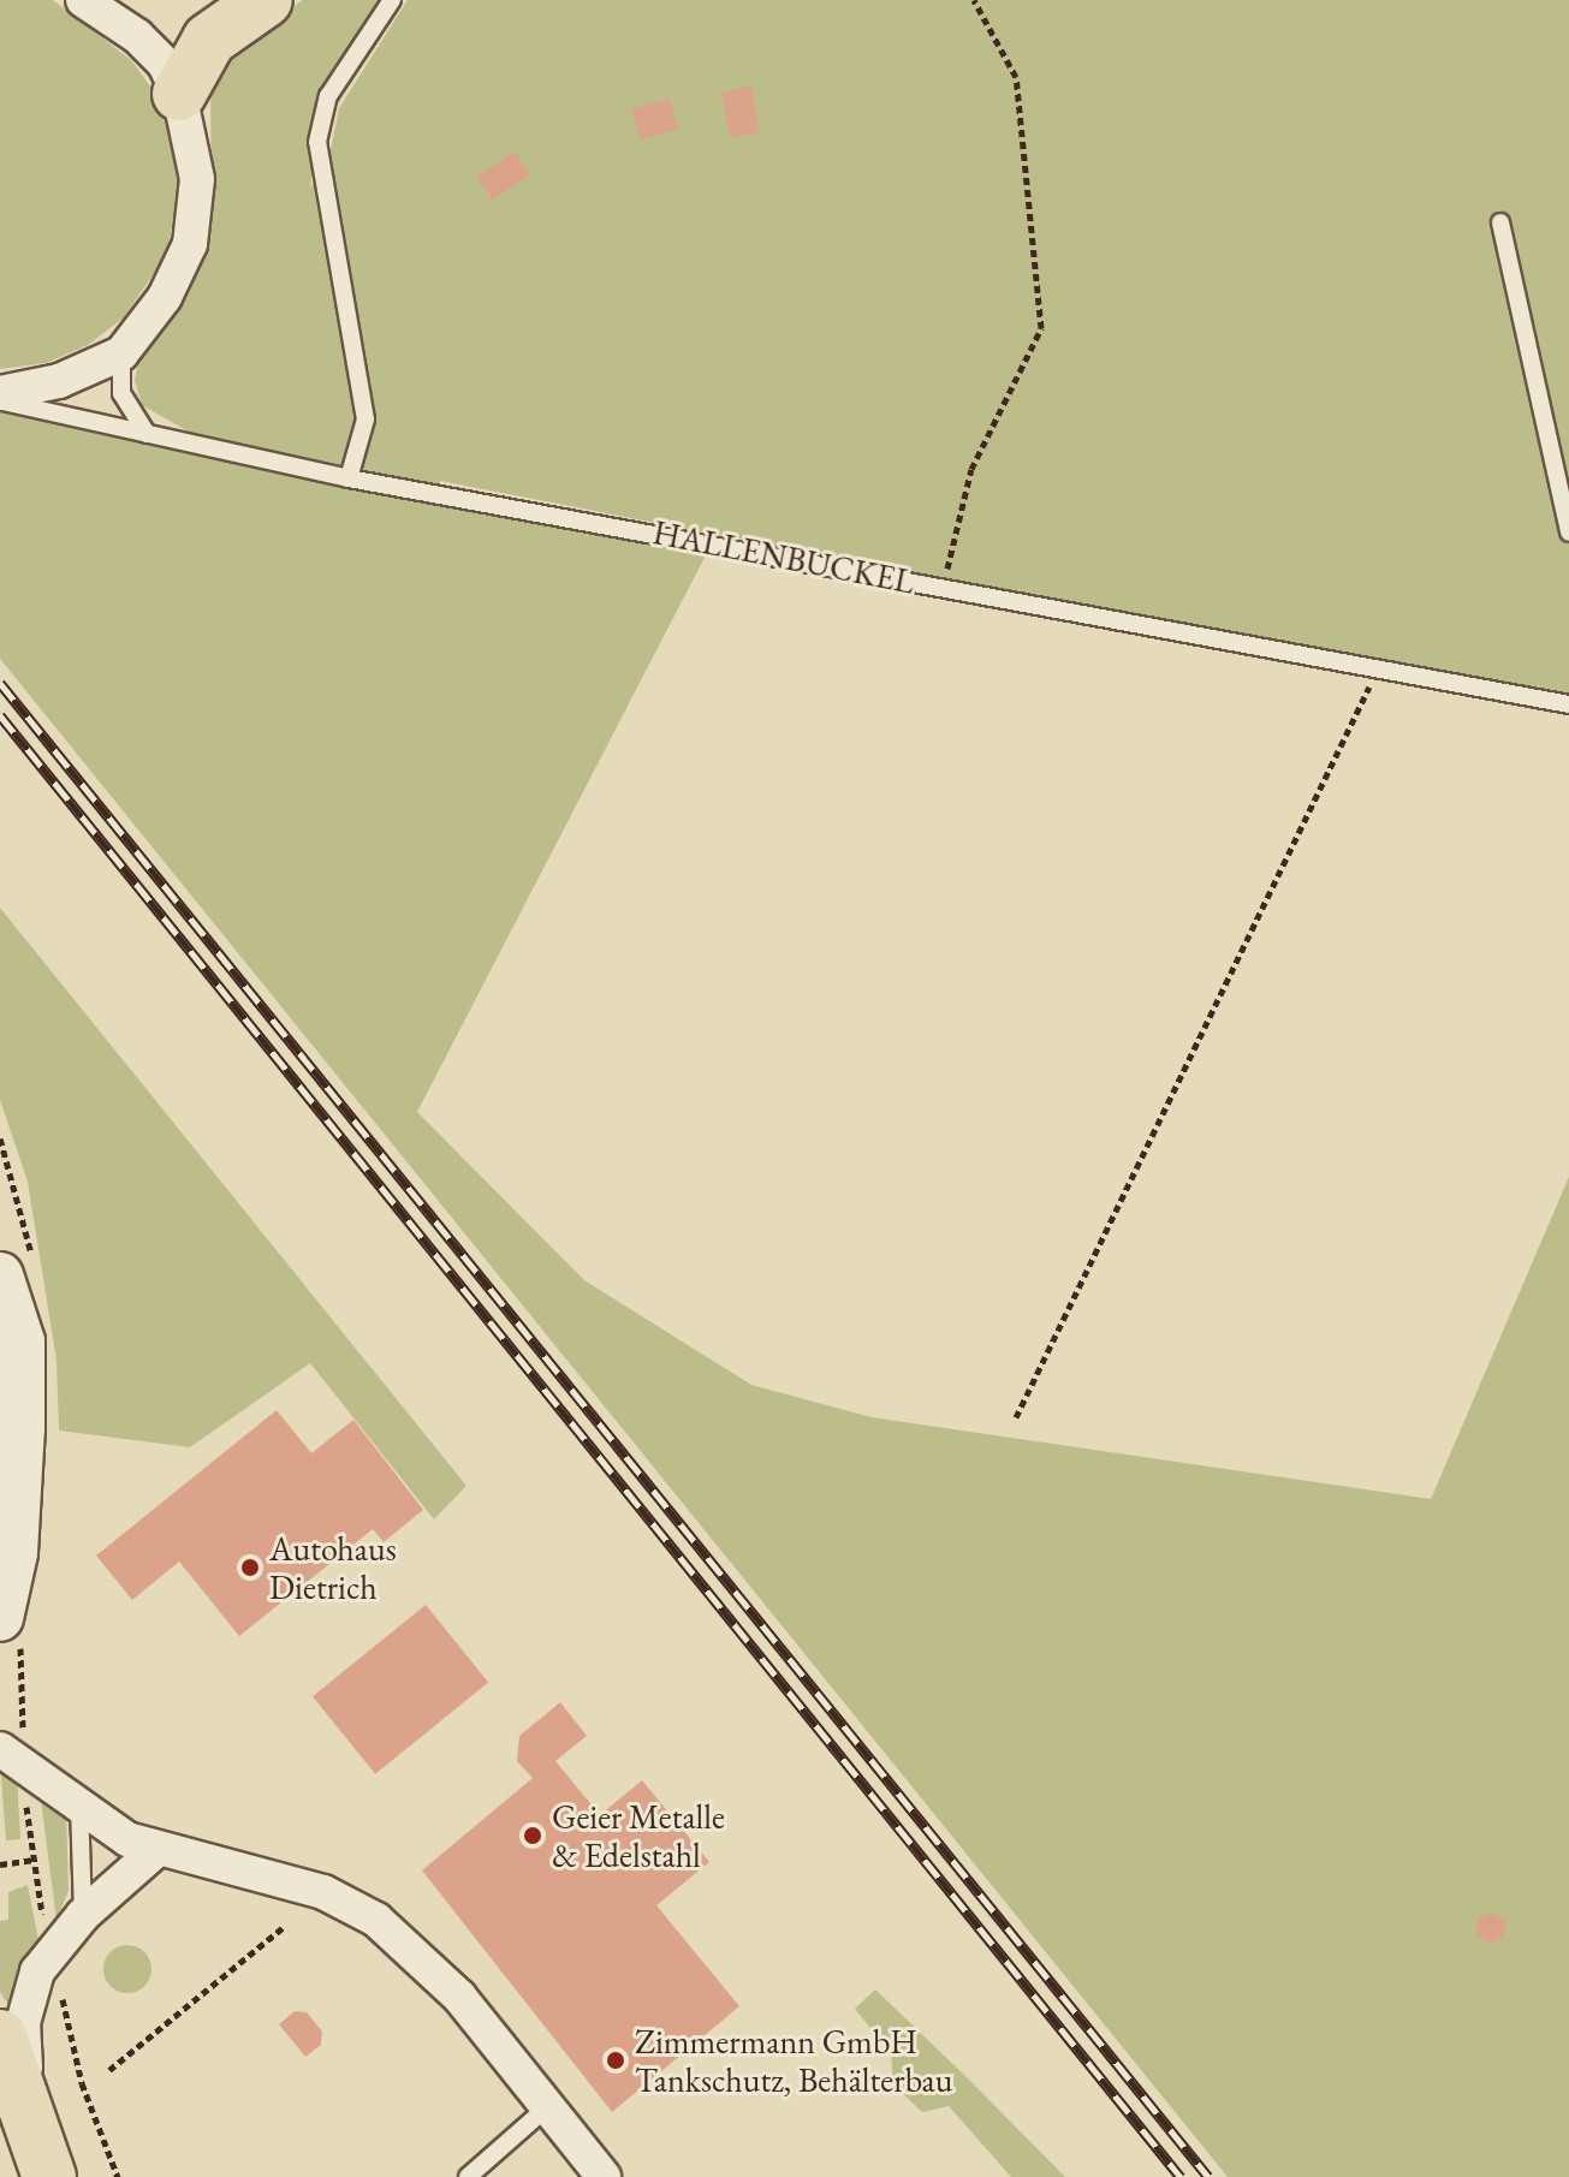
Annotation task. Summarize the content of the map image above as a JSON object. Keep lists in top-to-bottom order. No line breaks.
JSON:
{"streets":{"lane":["HALLENBUCKEL"]},"places":["Autohaus Dietrich","Geier Metalle & Edelstahl","Zimmermann GmbH Tankschutz, Behälterbau"]}
